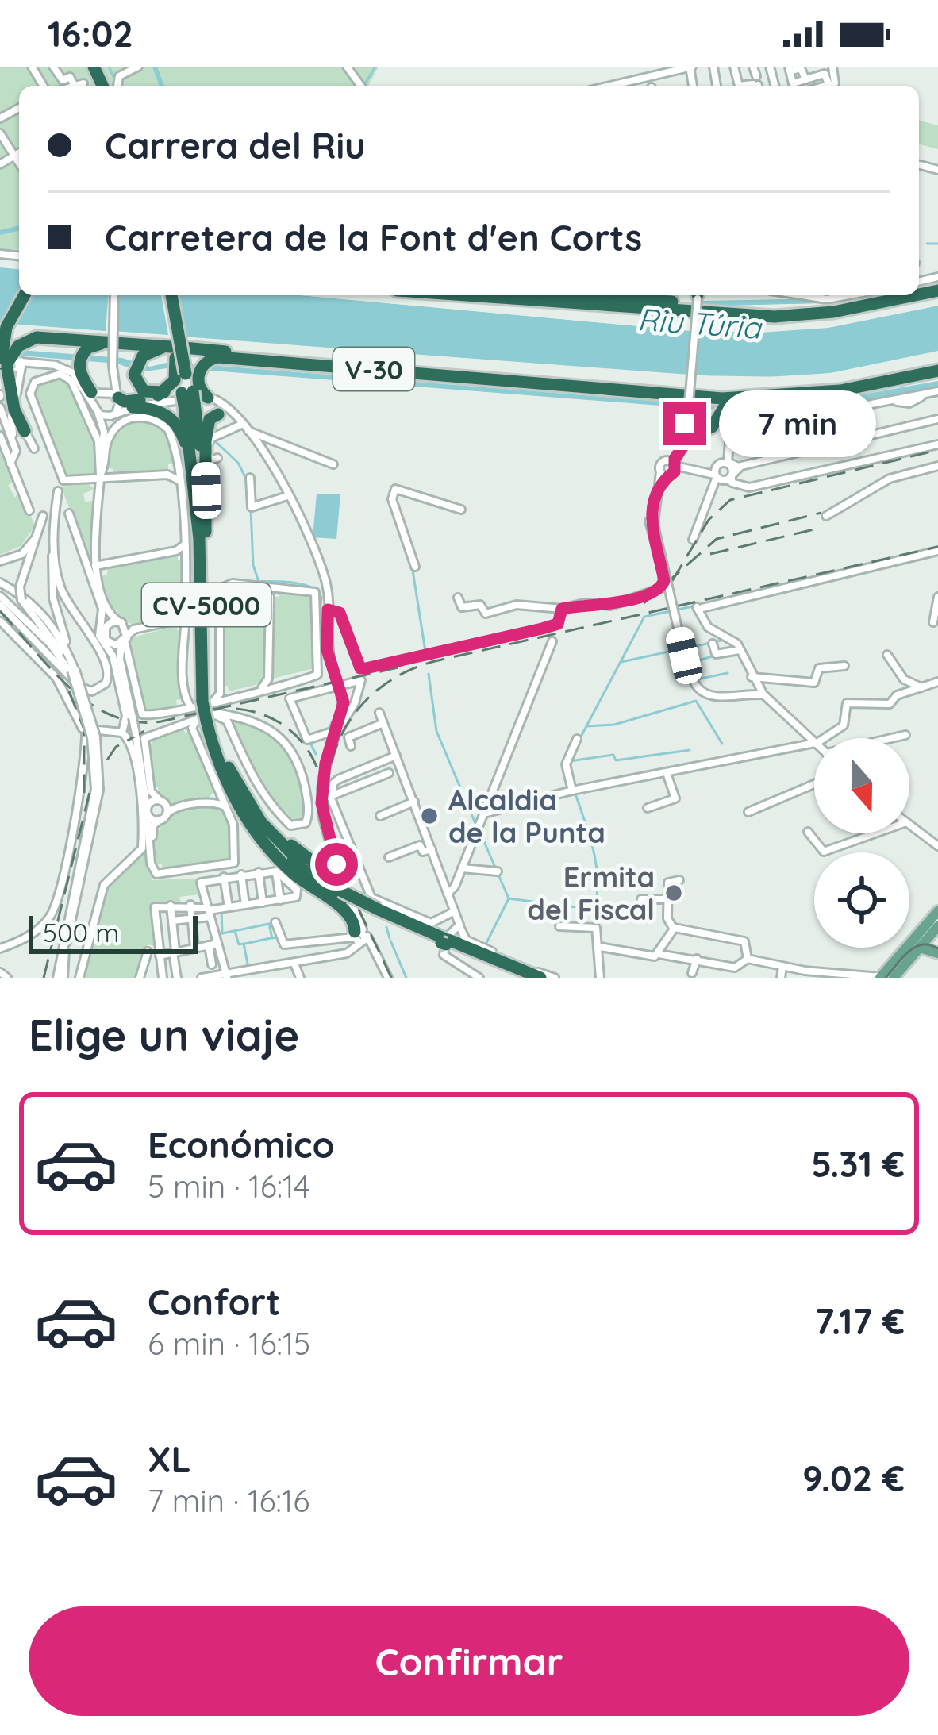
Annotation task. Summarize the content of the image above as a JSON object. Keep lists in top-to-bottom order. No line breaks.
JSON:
{"streets":{"highway":["V-30","CV-5000"]},"water":["Riu Túria"],"places":["Alcaldia de la Punta","Ermita del Fiscal"],"scale_bar":"500 m","north":"bottom","page":{"status":"16:02","banner":["Carrera del Riu","Carretera de la Font d'en Corts"],"bubble":"7 min","scale":"500 m","heading":"Elige un viaje","list":[{"name":"Económico","note":"5 min · 16:14","value":"5.31 €"},{"name":"Confort","note":"6 min · 16:15","value":"7.17 €"},{"name":"XL","note":"7 min · 16:16","value":"9.02 €"}],"buttons":"Confirmar"}}
